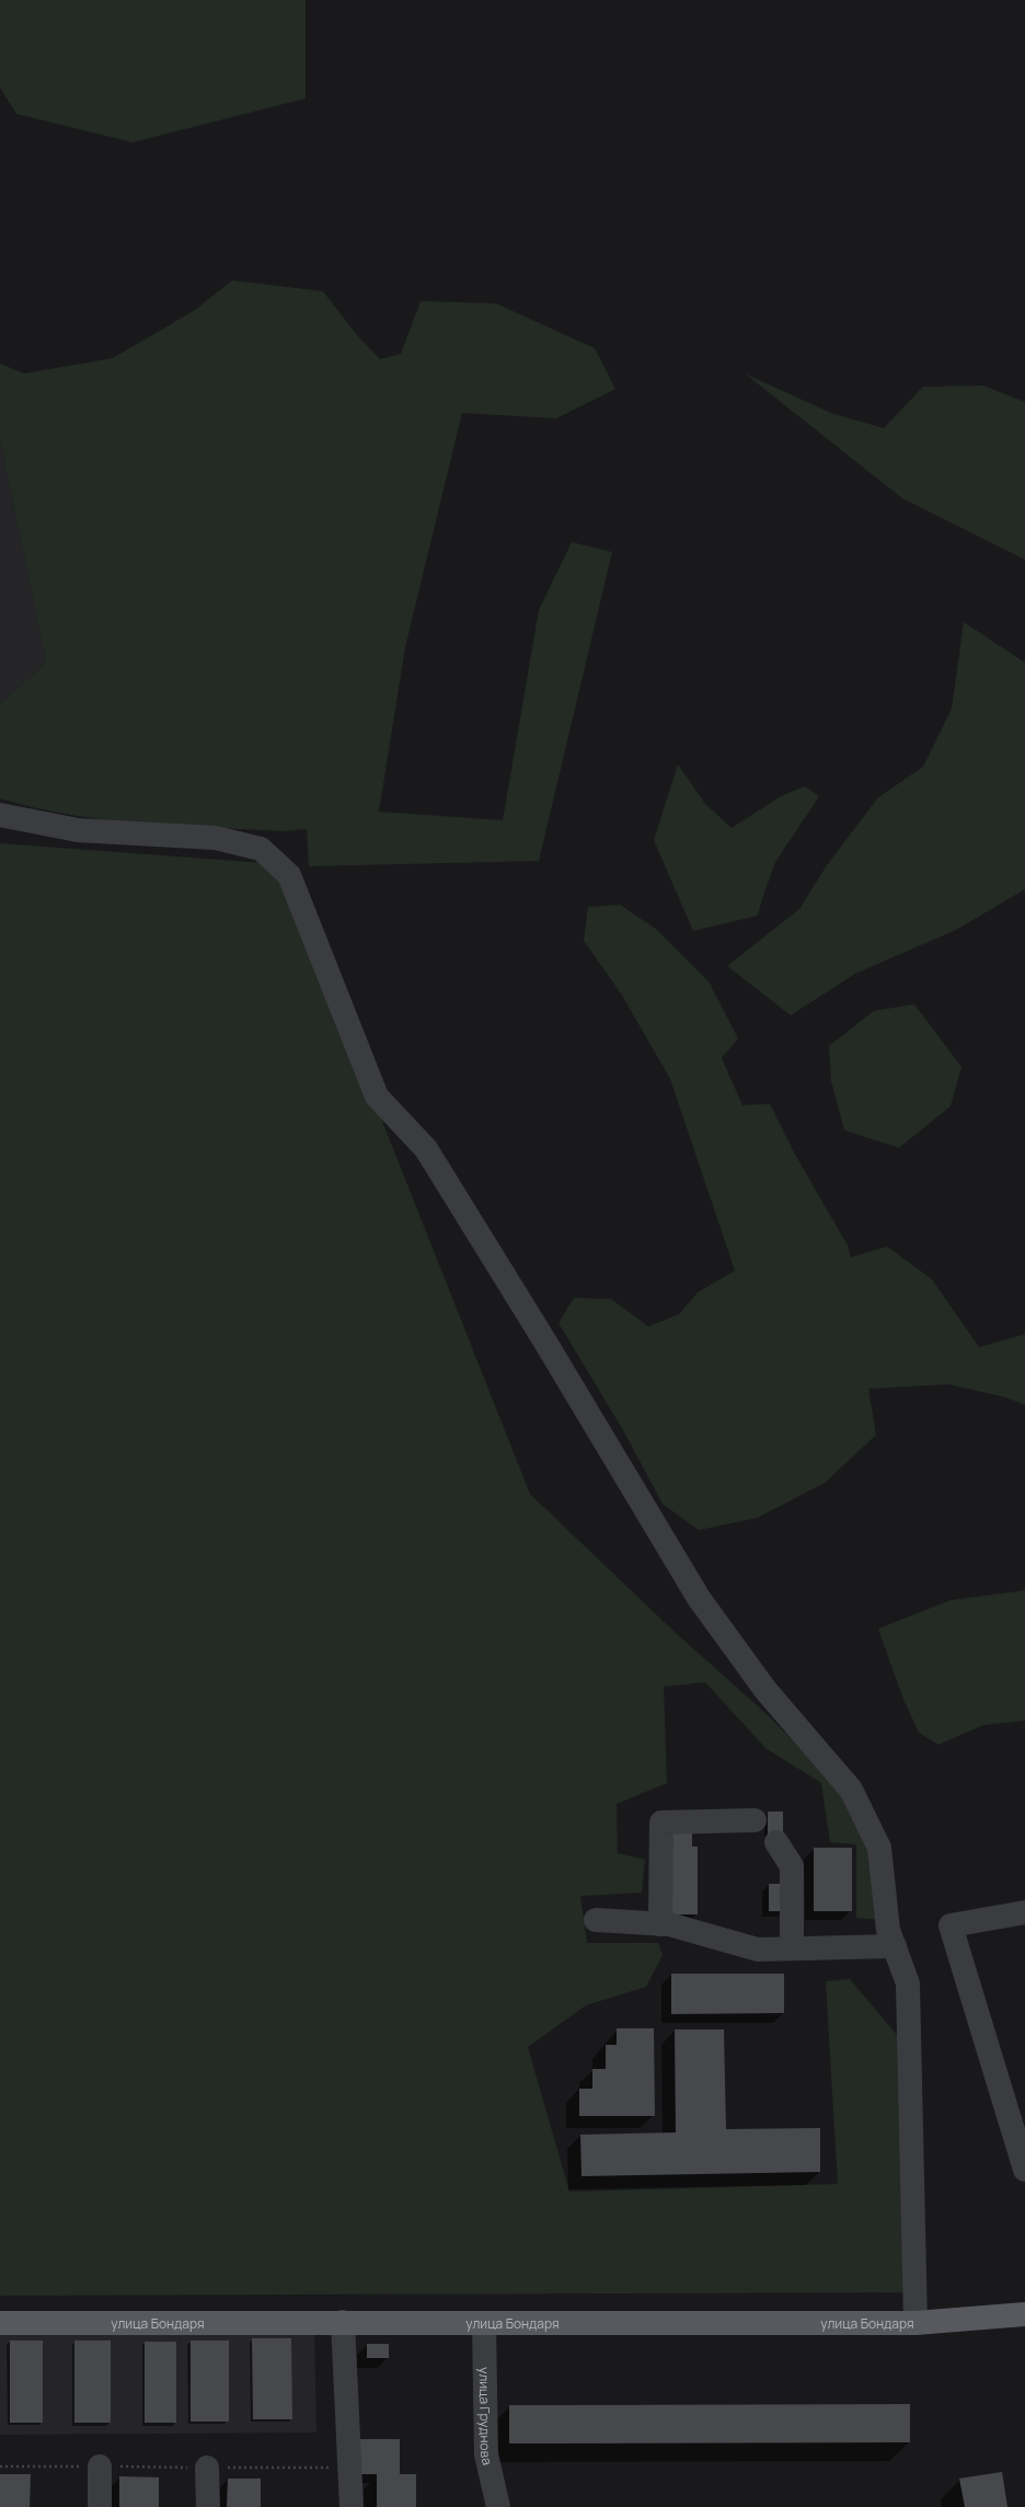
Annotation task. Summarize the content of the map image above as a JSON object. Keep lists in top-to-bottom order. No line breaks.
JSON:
{"streets":{"main road":["улица Бондаря"],"lane":["улица Груднова"]},"crossings":[["улица Бондаря","улица Груднова"]]}
